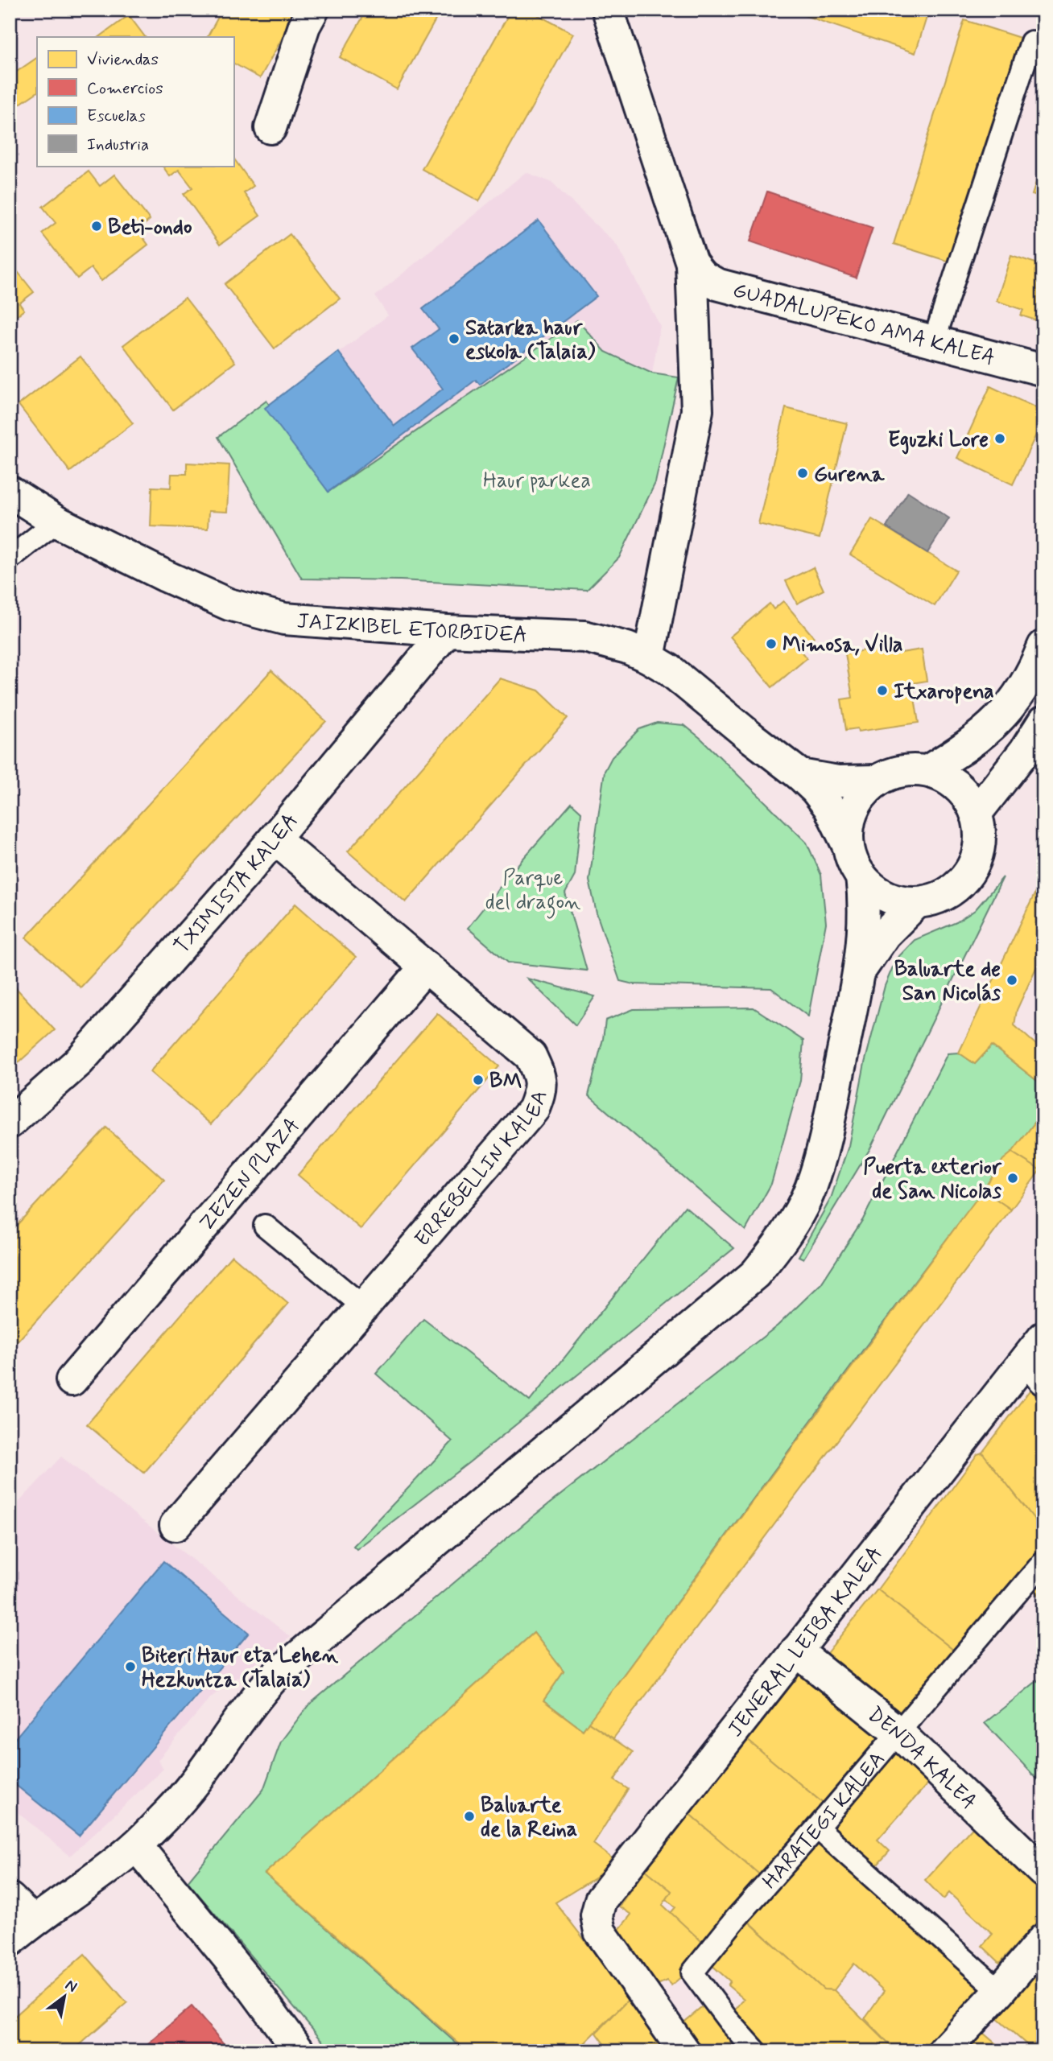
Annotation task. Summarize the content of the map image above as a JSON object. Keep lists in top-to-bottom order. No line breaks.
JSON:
{"streets":{"street":["GUADALUPEKO AMA KALEA","JAIZKIBEL ETORBIDEA","TXIMISTA KALEA","ERREBELLIN KALEA","ZEZEN PLAZA","JENERAL LEIBA KALEA","DENDA KALEA"],"lane":["HARATEGI KALEA"]},"crossings":[["JAIZKIBEL ETORBIDEA","TXIMISTA KALEA"],["TXIMISTA KALEA","ERREBELLIN KALEA"],["ERREBELLIN KALEA","ZEZEN PLAZA"],["JENERAL LEIBA KALEA","DENDA KALEA"],["DENDA KALEA","HARATEGI KALEA"]],"parks":["Haur parkea","Parque del dragon"],"places":["Beti-ondo","Satarka haur eskola (Talaia)","Eguzki Lore","Gurena","Mimosa, Villa","Itxaropena","Baluarte de San Nicolás","BM","Puerta exterior de San Nicolas","Biteri Haur eta Lehen Hezkuntza (Talaia)","Baluarte de la Reina"],"legend":["Viviendas","Comercios","Escuelas","Industria"],"north":"top right"}
